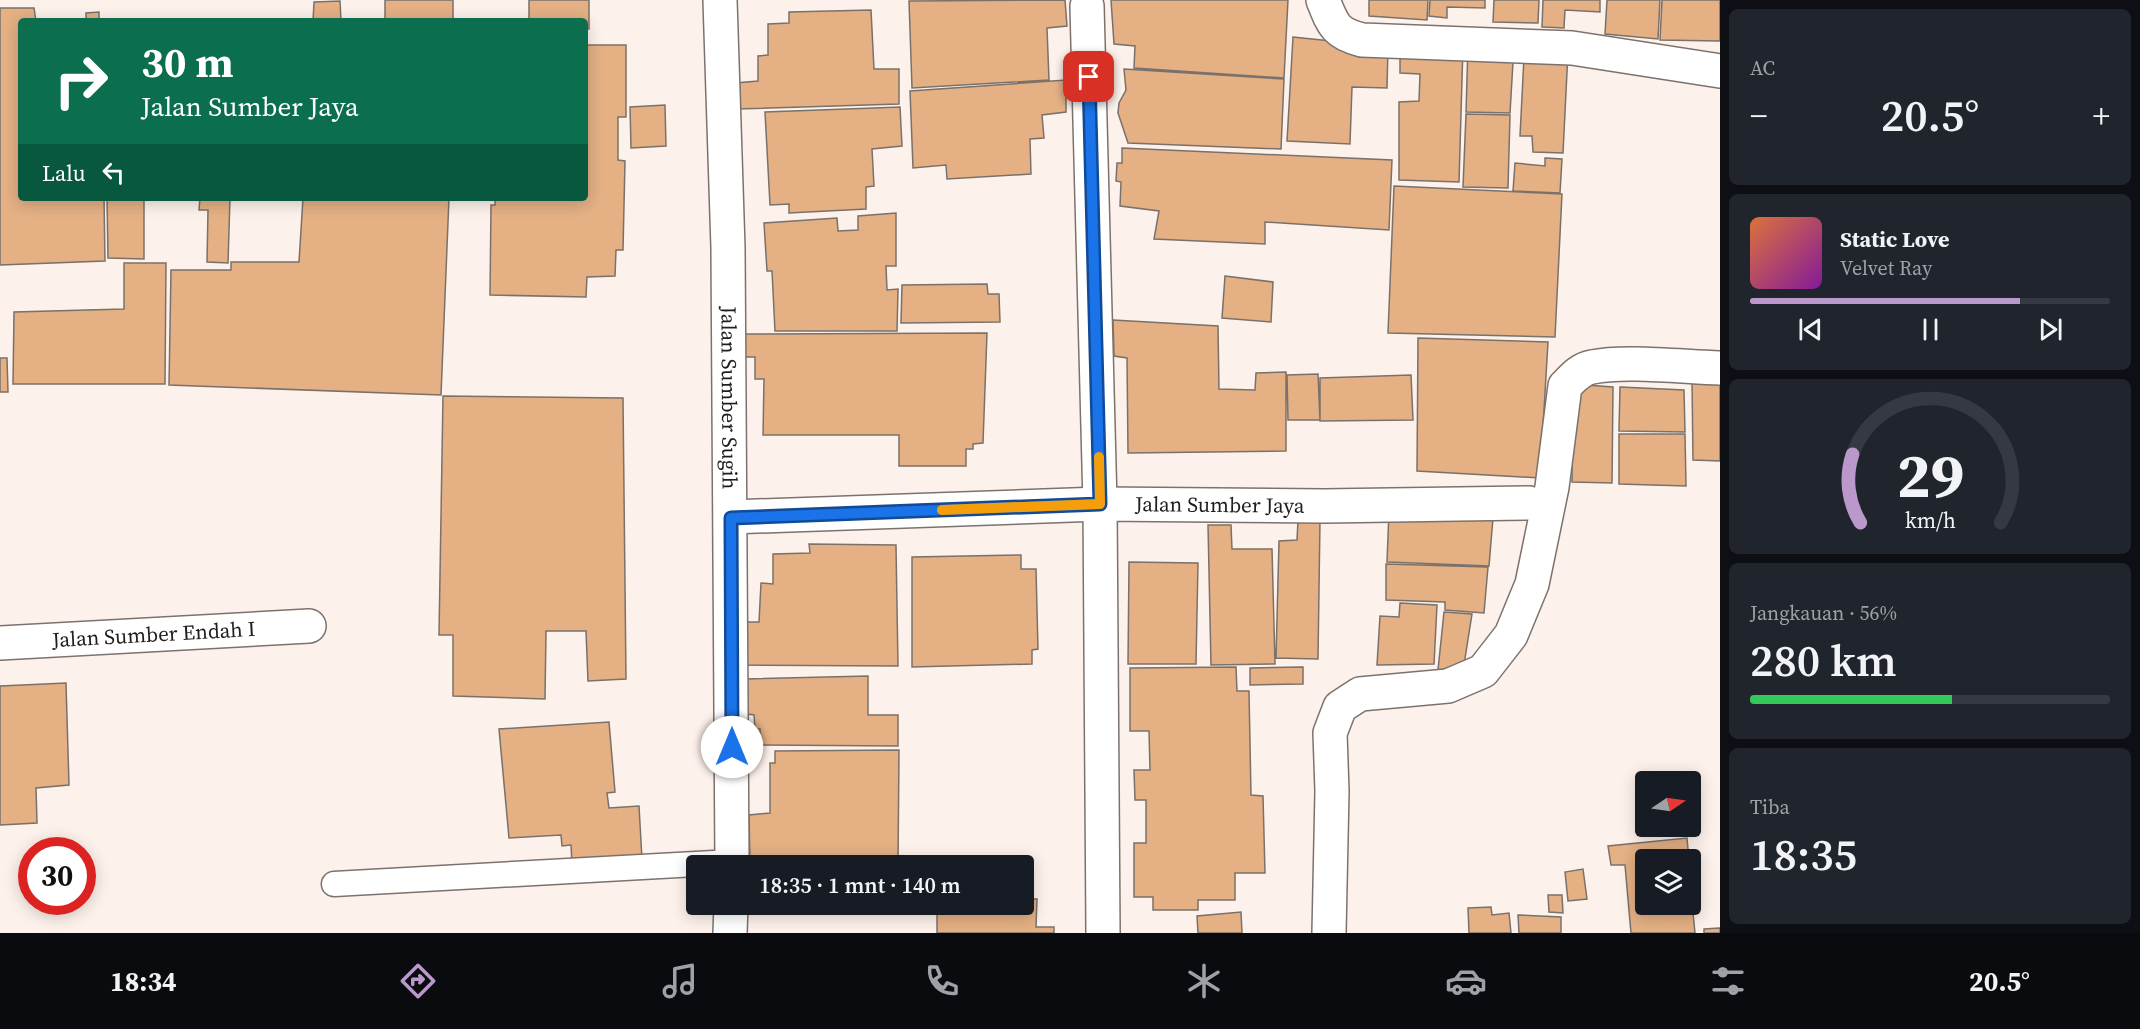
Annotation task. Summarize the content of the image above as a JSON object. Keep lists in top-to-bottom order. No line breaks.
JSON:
{"streets":{"street":["Jalan Sumber Sugih","Jalan Sumber Jaya","Jalan Sumber Endah I"]},"crossings":[["Jalan Sumber Sugih","Jalan Sumber Jaya"]],"north":"right","page":{"tile":["AC",["Jangkauan · 56%","280 km"],["Tiba","18:35"]],"turn":["30 m","Jalan Sumber Jaya"],"heat":["−","20.5°","+"],"then":"Lalu","song":["Static Love","Velvet Ray"],"limit":"30","trip":"18:35 · 1 mnt · 140 m","tabs":["18:34","20.5°"],"gauge":["29","km/h"]}}
